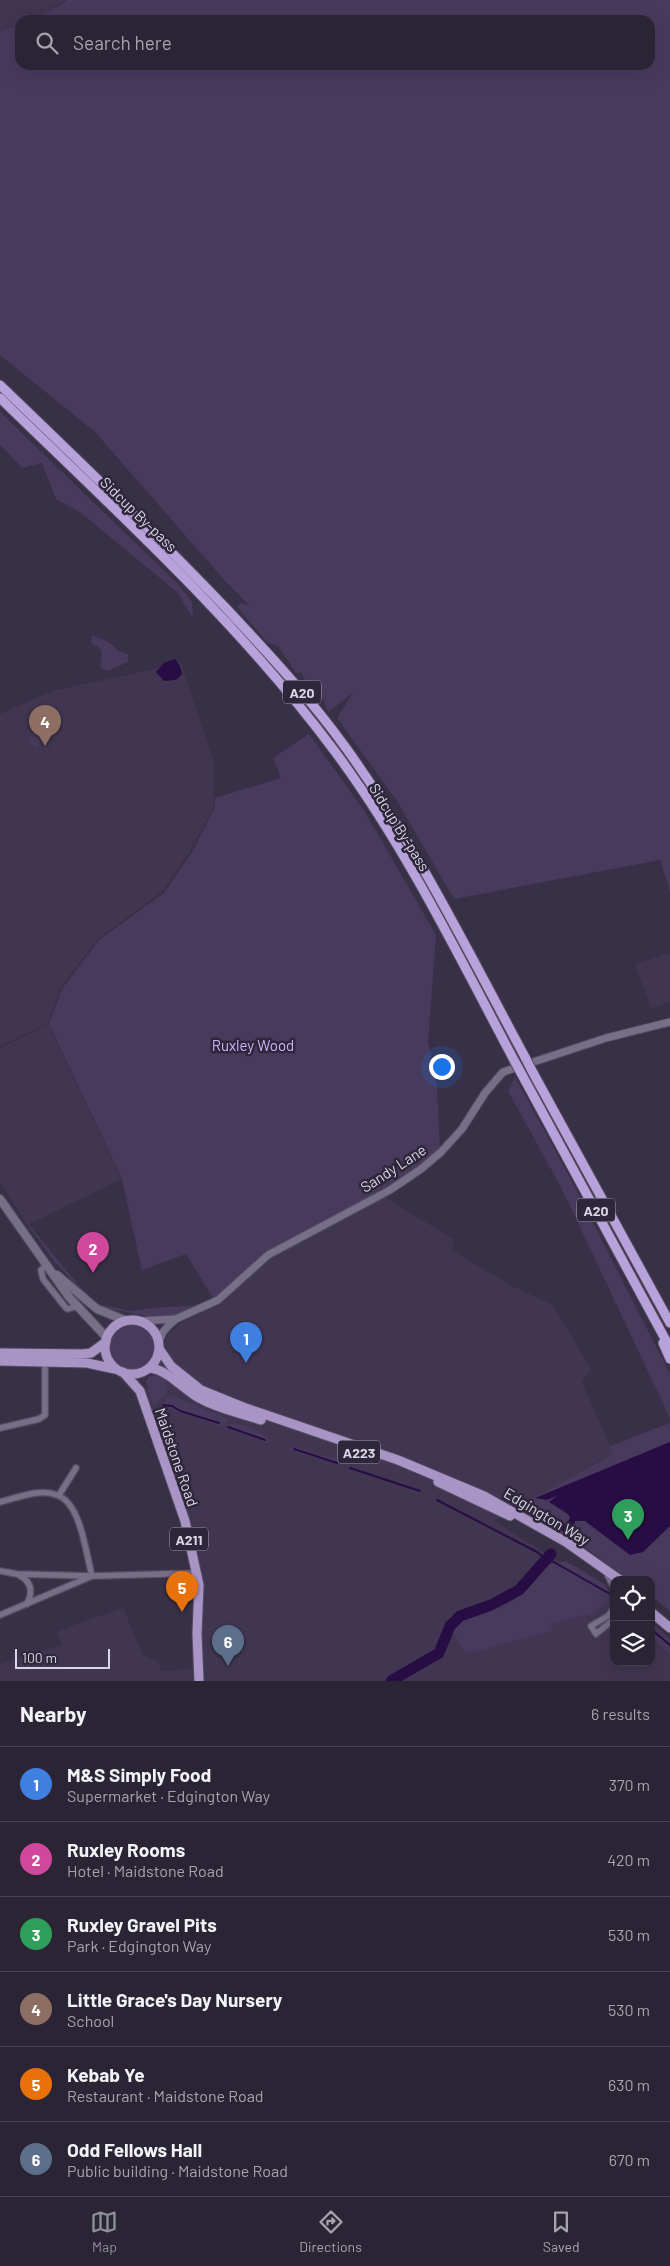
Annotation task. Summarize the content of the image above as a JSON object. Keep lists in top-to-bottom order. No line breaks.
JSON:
{"streets":{"highway":["Sidcup By-pass","A20"],"main road":["A223","Maidstone Road","Edgington Way","A211"],"street":["Sandy Lane"]},"crossings":[["Sidcup By-pass","A20"],["Sandy Lane","Maidstone Road"],["Sandy Lane","Edgington Way"],["Maidstone Road","Edgington Way"]],"parks":["Ruxley Wood"],"scale_bar":"100 m","page":{"search":"Search here","pins":["4","2","1","3","5","6"],"scale":"100 m","heading":["Nearby","6 results"],"list":[{"mark":"1","name":"M&S Simply Food","note":"Supermarket · Edgington Way","value":"370 m"},{"mark":"2","name":"Ruxley Rooms","note":"Hotel · Maidstone Road","value":"420 m"},{"mark":"3","name":"Ruxley Gravel Pits","note":"Park · Edgington Way","value":"530 m"},{"mark":"4","name":"Little Grace's Day Nursery","note":"School","value":"530 m"},{"mark":"5","name":"Kebab Ye","note":"Restaurant · Maidstone Road","value":"630 m"},{"mark":"6","name":"Odd Fellows Hall","note":"Public building · Maidstone Road","value":"670 m"}],"nav":["Map","Directions","Saved"]}}
